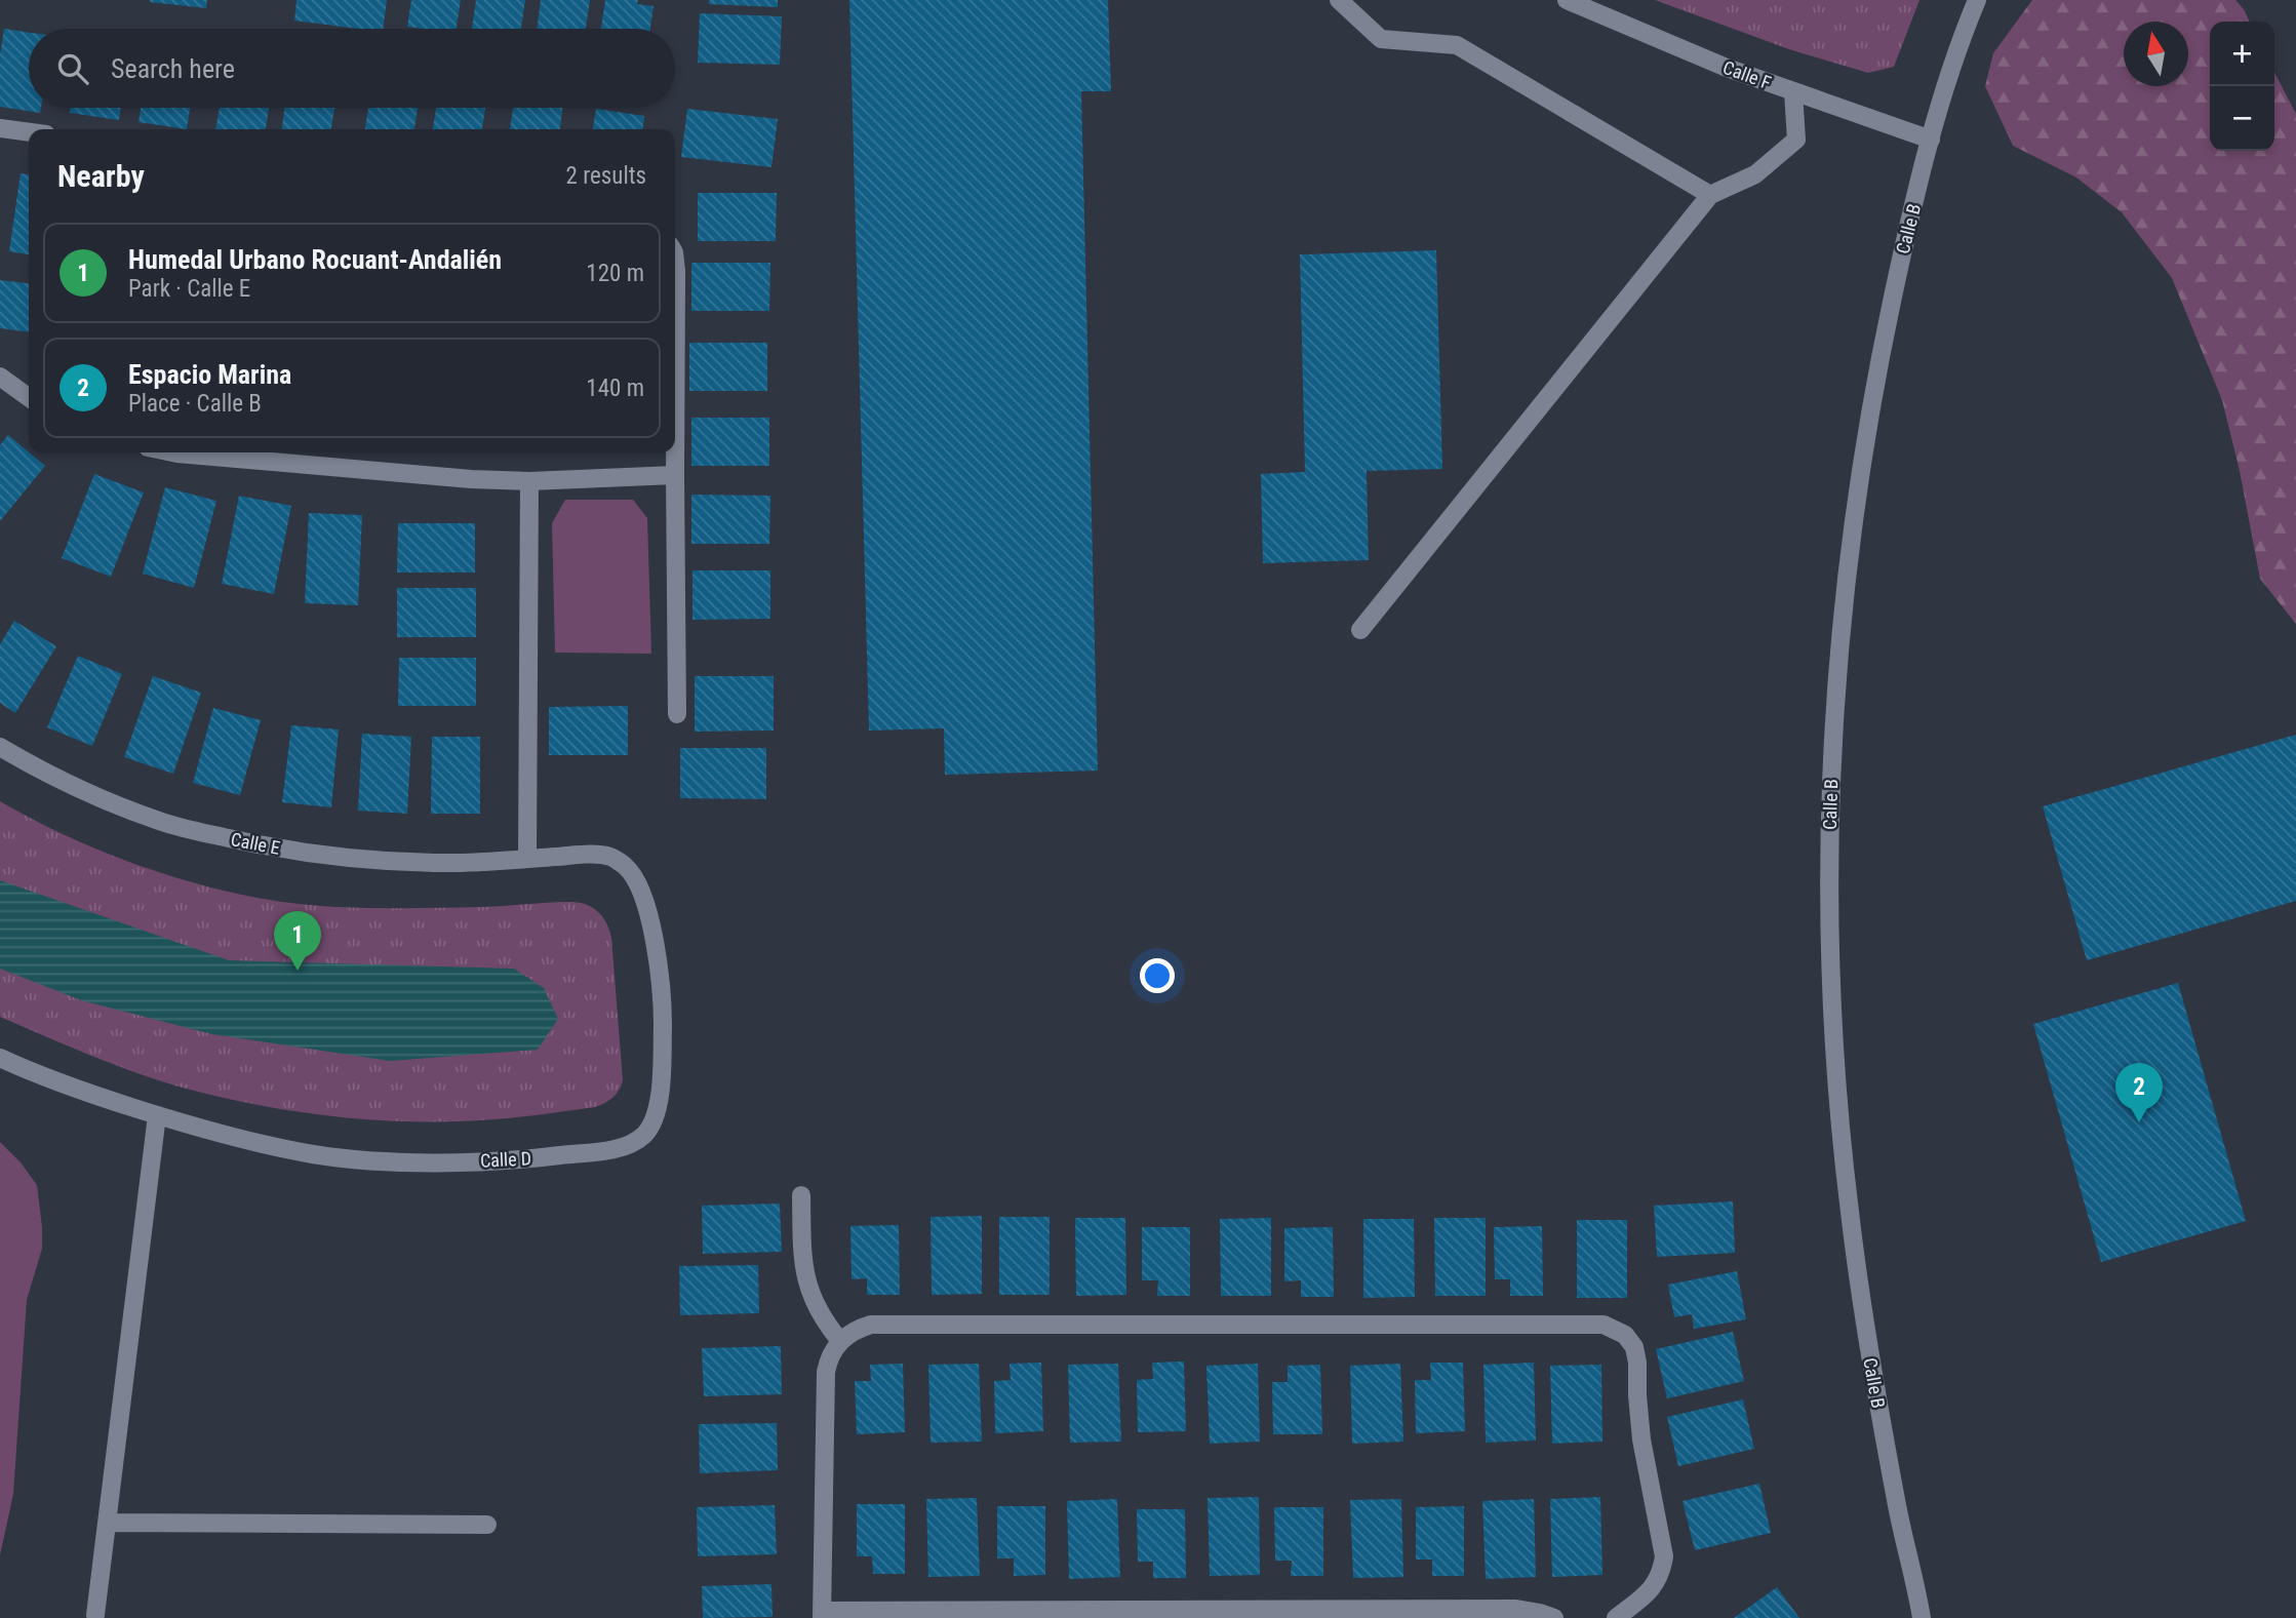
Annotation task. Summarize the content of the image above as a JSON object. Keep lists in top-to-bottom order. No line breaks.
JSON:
{"streets":{"street":["Calle F","Calle B","Calle E","Calle D"]},"crossings":[["Calle F","Calle B"],["Calle E","Calle D"]],"north":"top","page":{"map_buttons":["+","−"],"search":"Search here","heading":["Nearby","2 results"],"list":[{"mark":"1","name":"Humedal Urbano Rocuant-Andalién","note":"Park · Calle E","value":"120 m"},{"mark":"2","name":"Espacio Marina","note":"Place · Calle B","value":"140 m"}],"pins":["1","2"]}}
